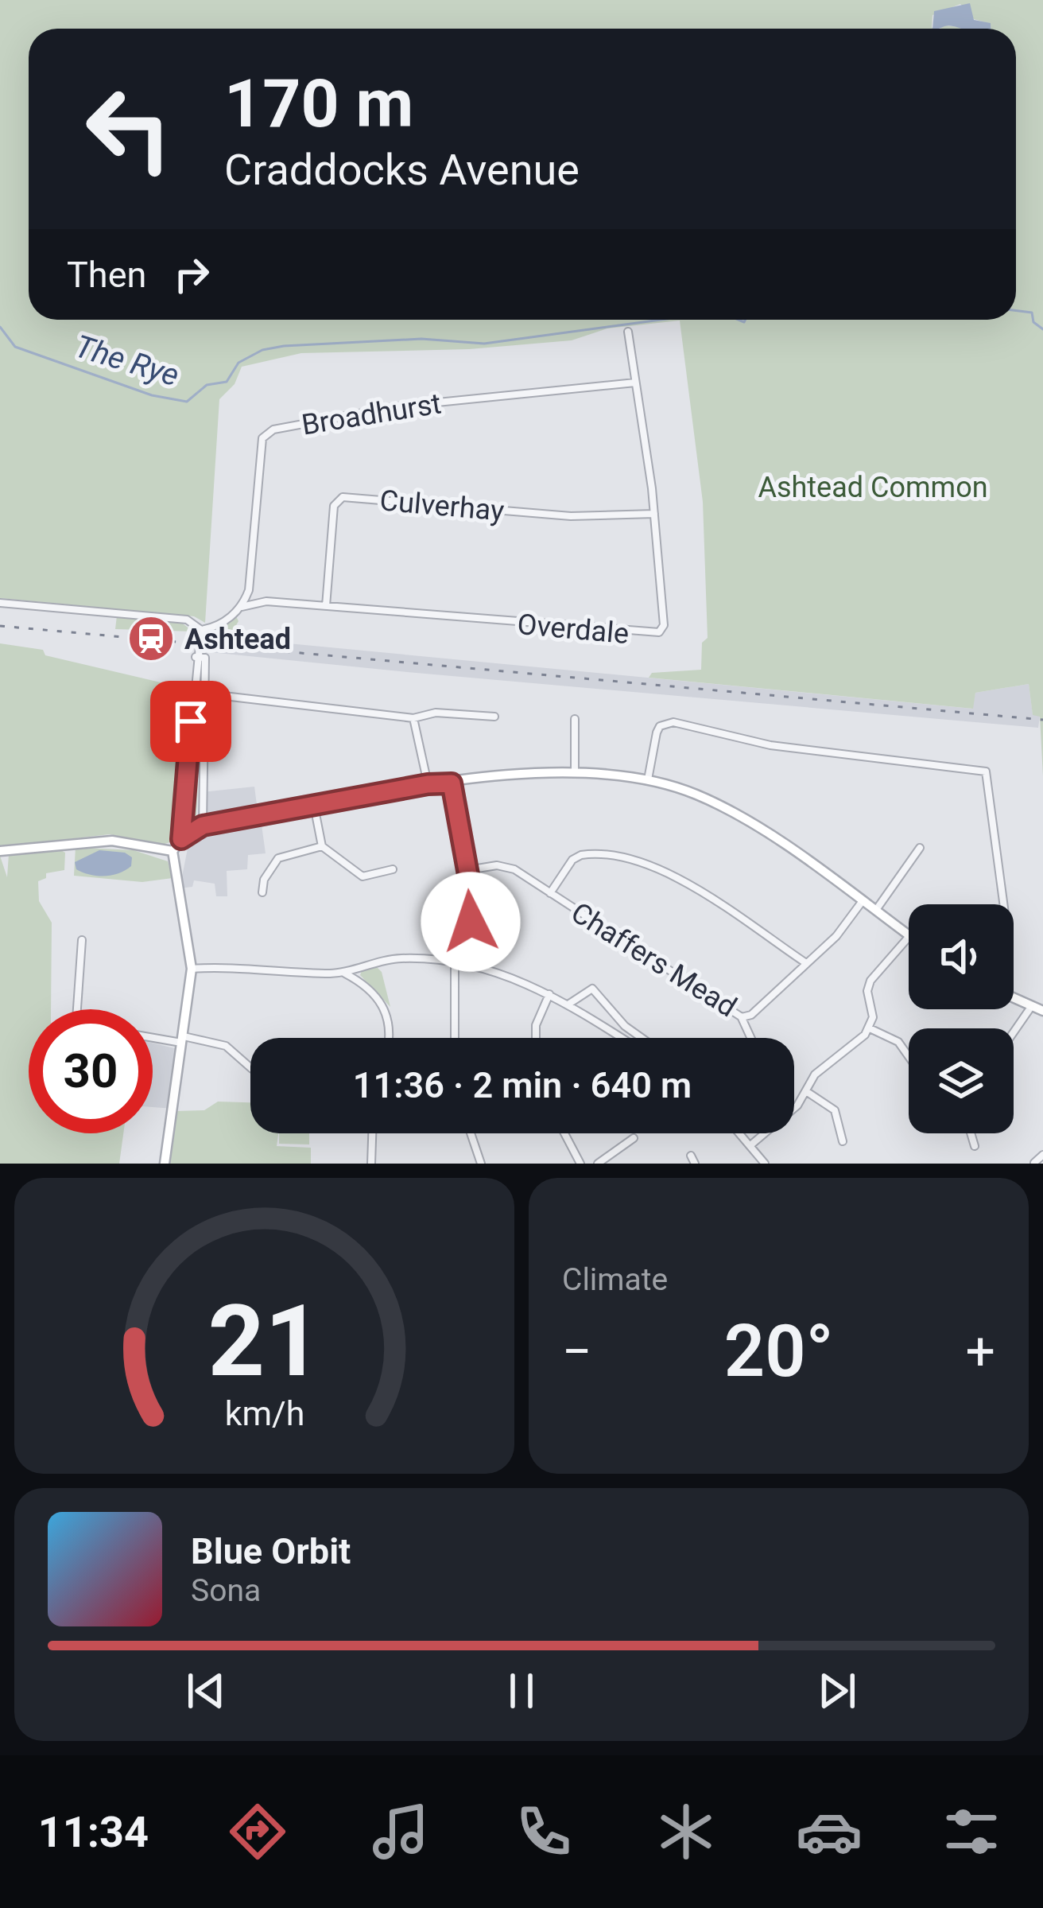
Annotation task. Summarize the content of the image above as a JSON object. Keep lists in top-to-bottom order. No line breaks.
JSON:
{"streets":{"street":["Broadhurst","Culverhay","Overdale","Chaffers Mead"]},"crossings":[["Broadhurst","Overdale"],["Culverhay","Overdale"]],"water":["The Rye"],"parks":["Ashtead Common"],"places":{"station":["Ashtead"]},"page":{"turn":["170 m","Craddocks Avenue"],"then":"Then","limit":"30","trip":"11:36 · 2 min · 640 m","tile":"Climate","heat":["−","20°","+"],"song":["Blue Orbit","Sona"],"tabs":"11:34","gauge":["21","km/h"]}}
